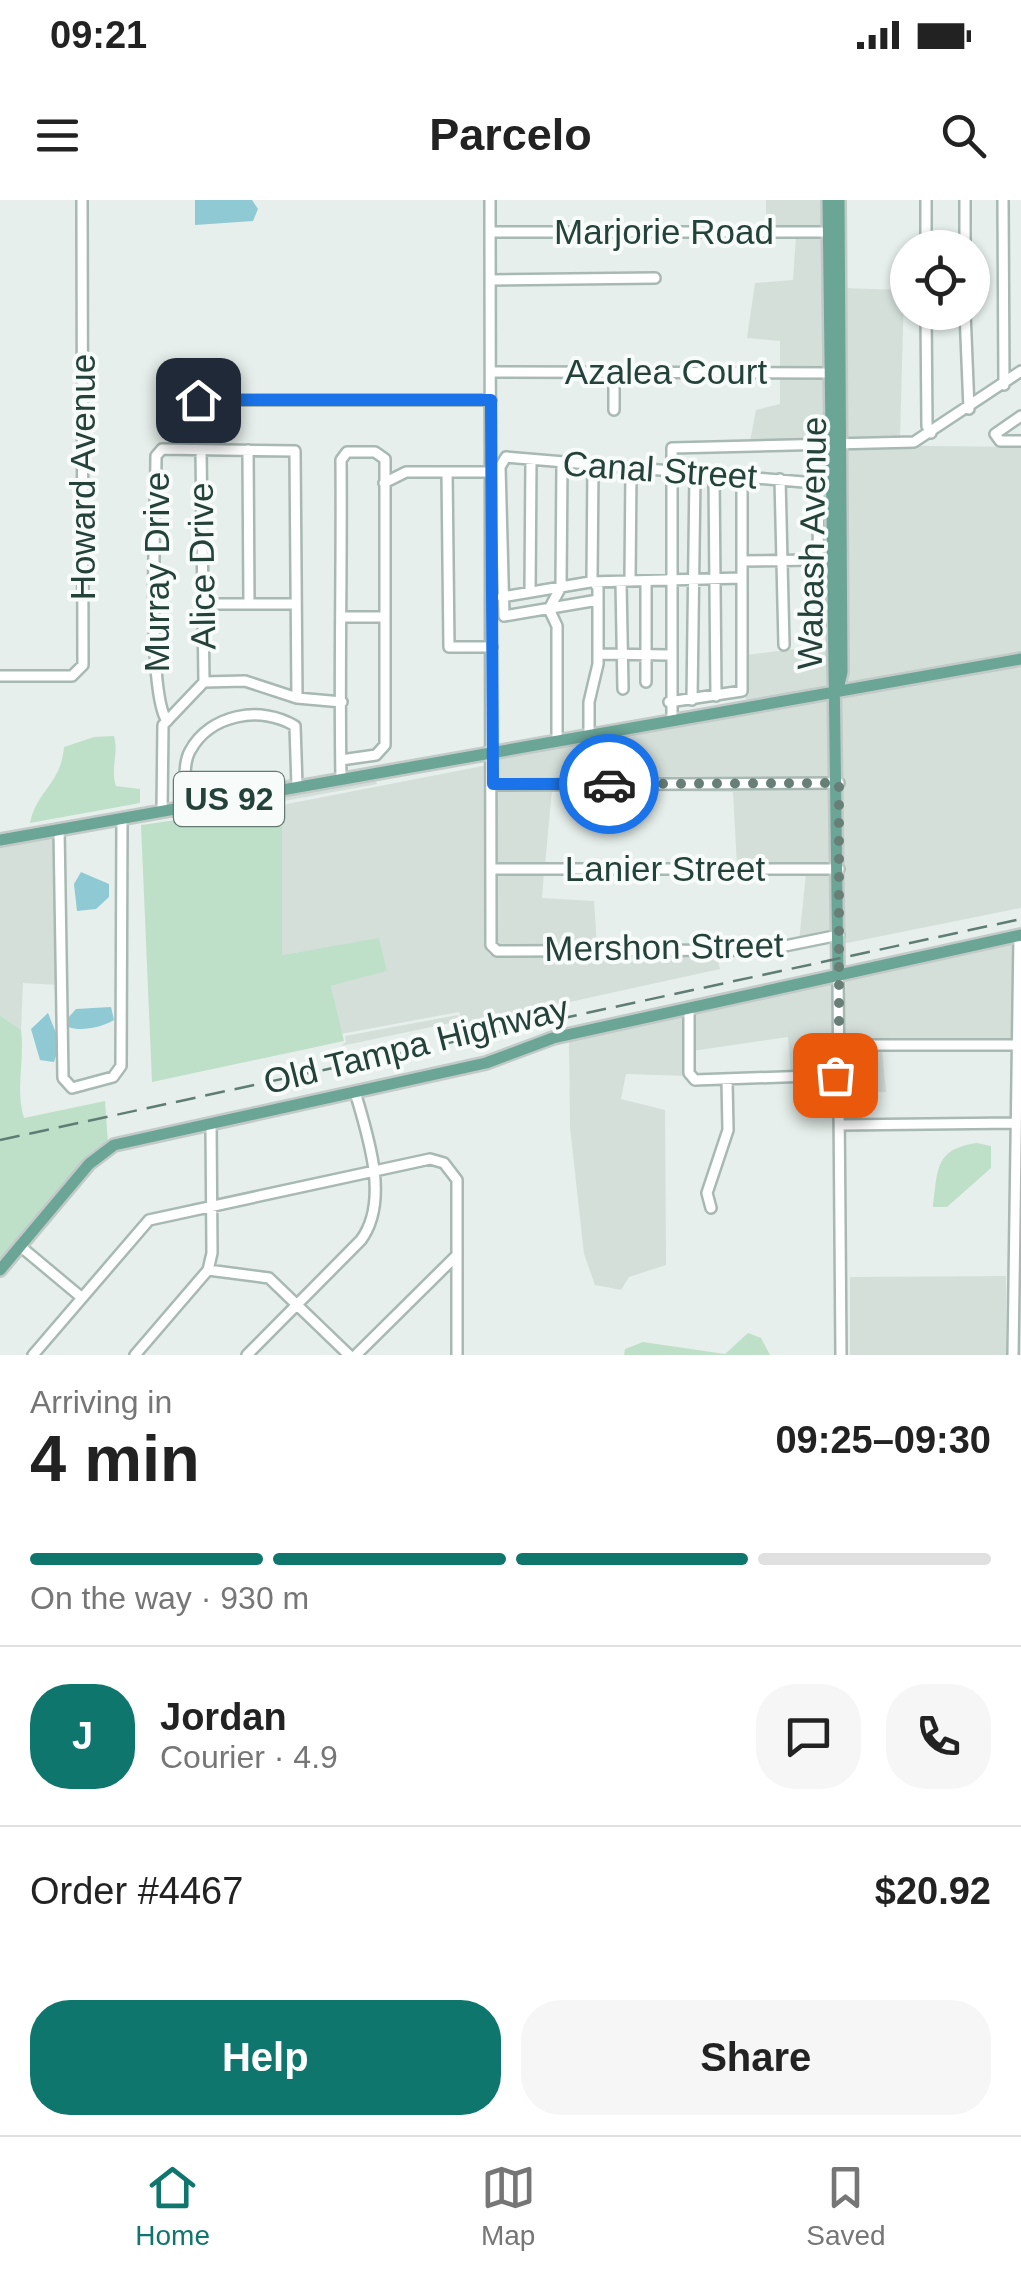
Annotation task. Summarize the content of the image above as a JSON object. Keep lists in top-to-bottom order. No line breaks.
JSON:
{"streets":{"main road":["Wabash Avenue","US 92","Old Tampa Highway"],"street":["Marjorie Road","Azalea Court","Canal Street","Howard Avenue","Alice Drive","Murray Drive","Lanier Street","Mershon Street"]},"crossings":[["Marjorie Road","Wabash Avenue"],["Azalea Court","Wabash Avenue"],["Wabash Avenue","US 92"],["Wabash Avenue","Lanier Street"],["Wabash Avenue","Mershon Street"],["Wabash Avenue","Old Tampa Highway"],["Alice Drive","Murray Drive"],["Lanier Street","Mershon Street"]],"page":{"status":"09:21","header":"Parcelo","heading":["4 min","Arriving in","09:25–09:30"],"panel":["Jordan","Courier · 4.9","Order #4467","$20.92"],"bar":"On the way · 930 m","round":"J","buttons":["Help","Share"],"tabs":["Home","Map","Saved"]}}
